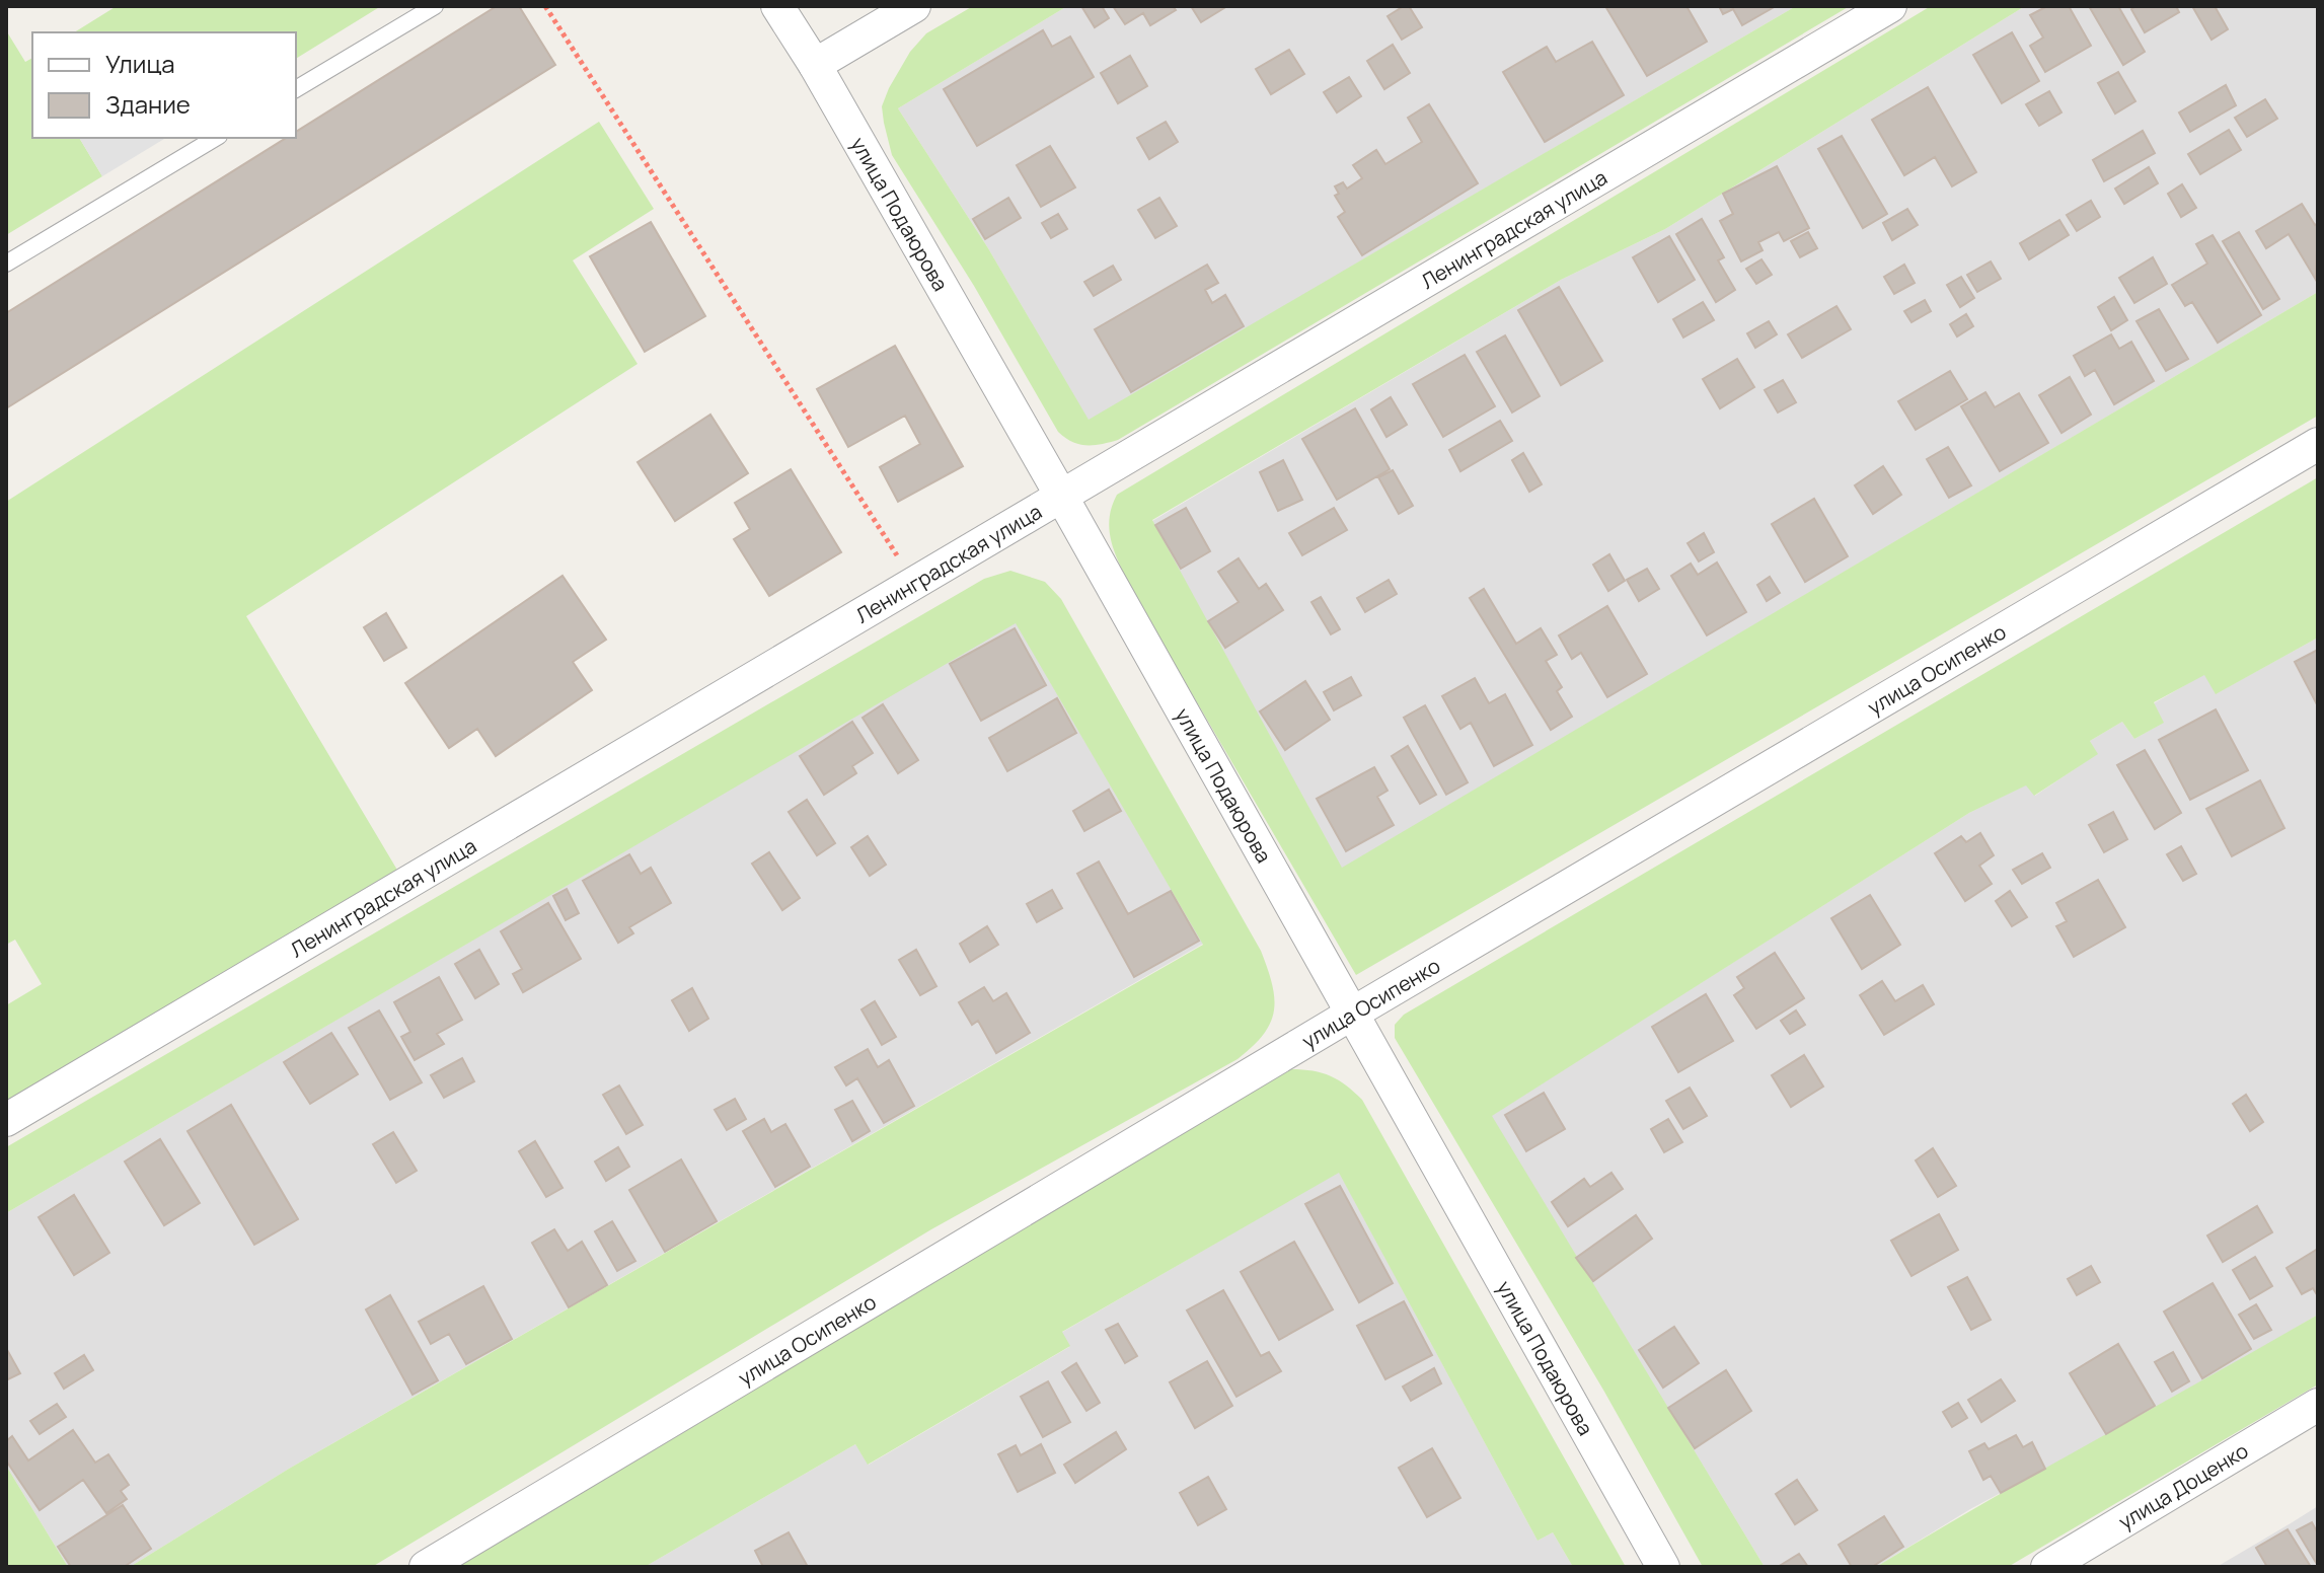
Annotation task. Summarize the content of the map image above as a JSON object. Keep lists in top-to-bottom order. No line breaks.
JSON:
{"streets":{"street":["улица Подаюрова","Ленинградская улица","улица Осипенко","улица Доценко"]},"crossings":[["улица Подаюрова","Ленинградская улица"],["улица Подаюрова","улица Осипенко"]],"legend":["Улица","Здание"]}
